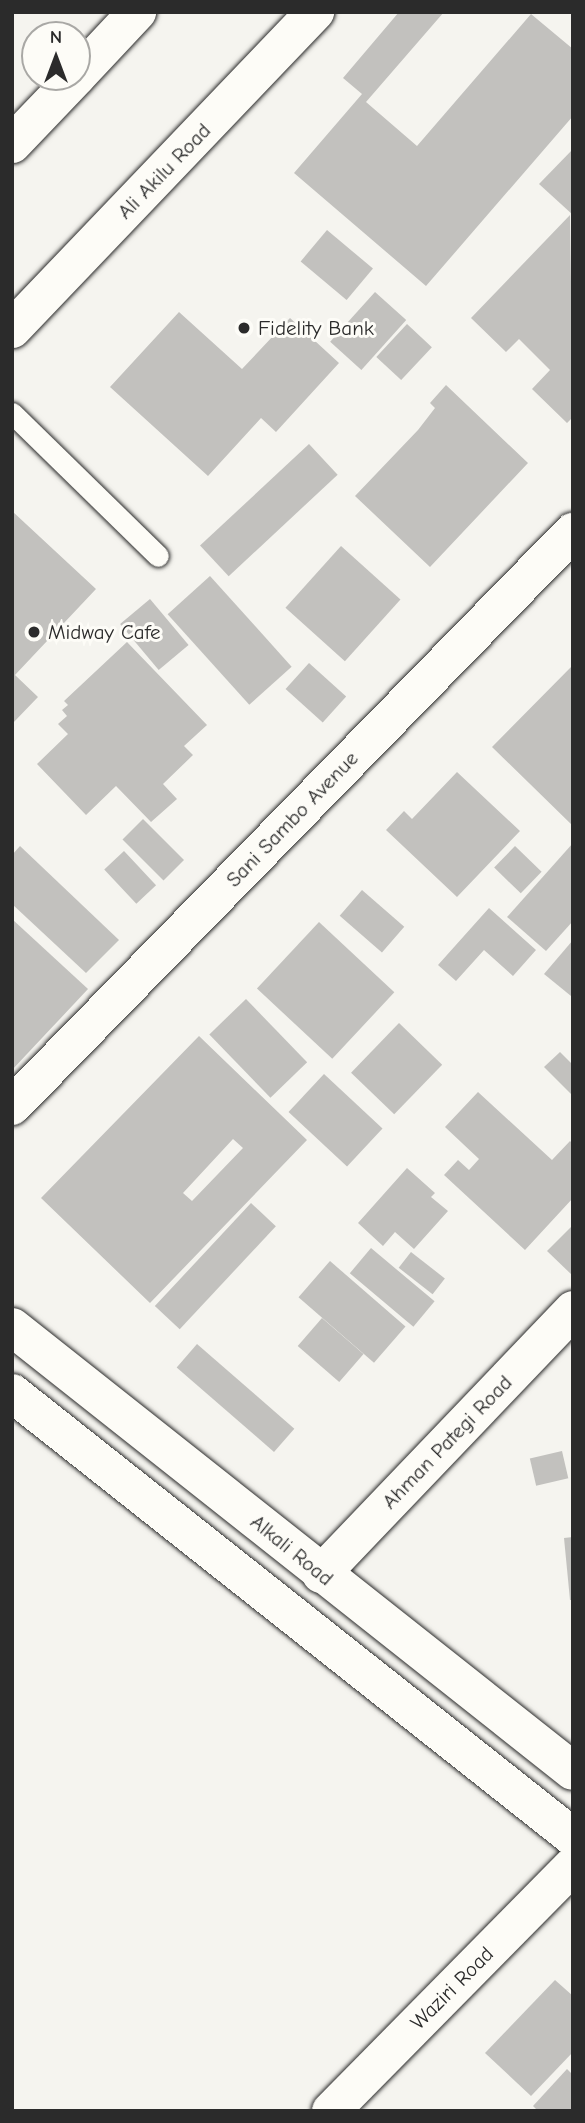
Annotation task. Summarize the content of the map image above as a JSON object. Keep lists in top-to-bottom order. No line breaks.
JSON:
{"streets":{"main road":["Ali Akilu Road","Sani Sambo Avenue","Ahman Pategi Road","Alkali Road","Waziri Road"]},"crossings":[["Ahman Pategi Road","Alkali Road"]],"places":["Fidelity Bank","Midway Cafe"],"north":"top"}
